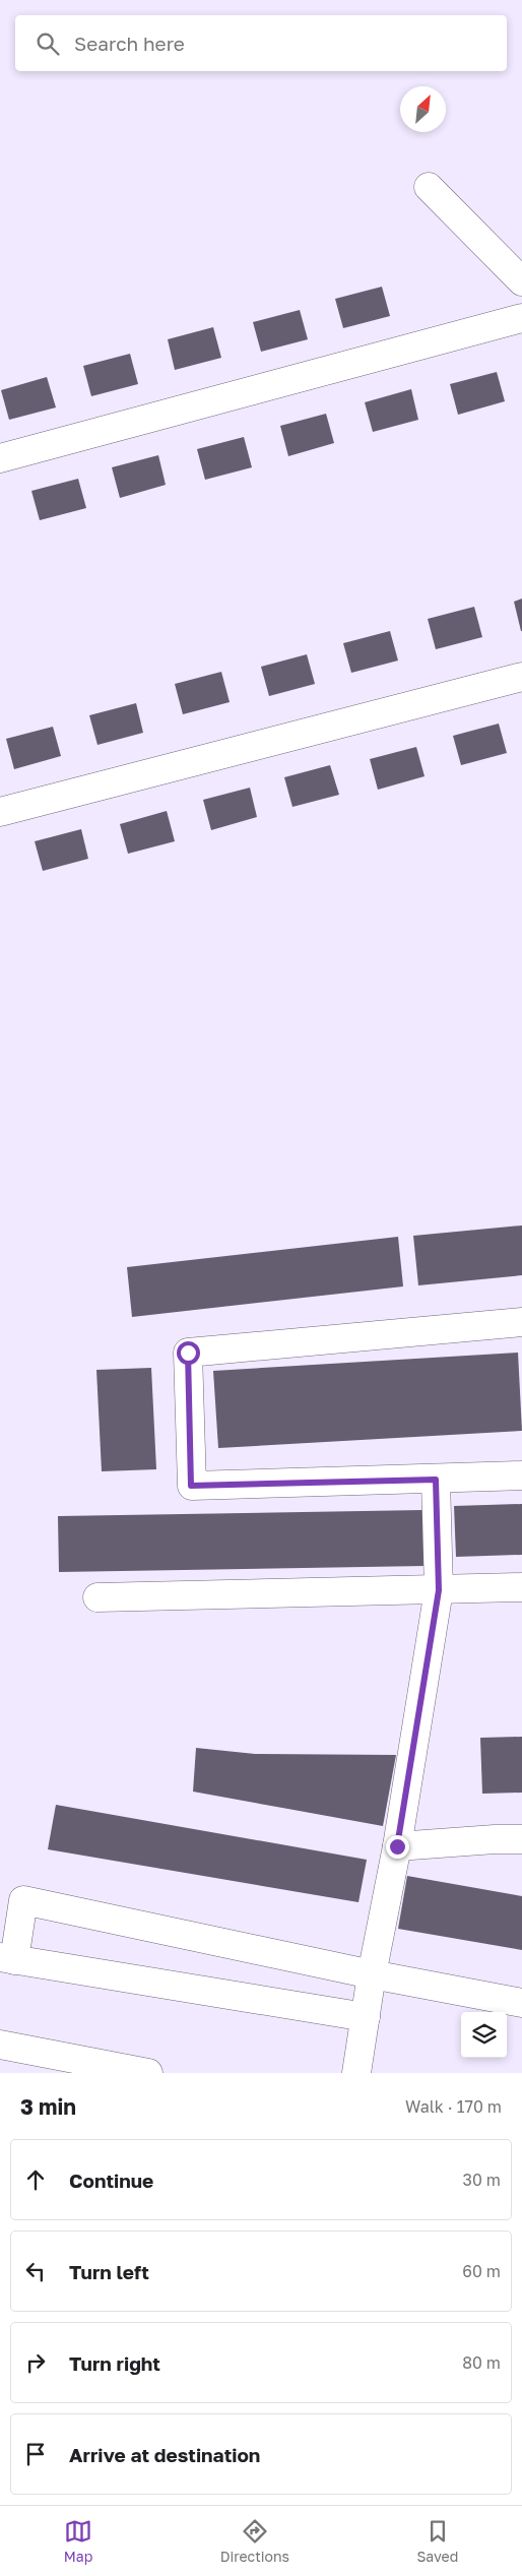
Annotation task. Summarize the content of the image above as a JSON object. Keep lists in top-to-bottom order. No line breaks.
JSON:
{"north":"top right","page":{"search":"Search here","heading":["3 min","Walk · 170 m"],"list":[["Continue","30 m"],["Turn left","60 m"],["Turn right","80 m"],"Arrive at destination"],"nav":["Map","Directions","Saved"]}}
